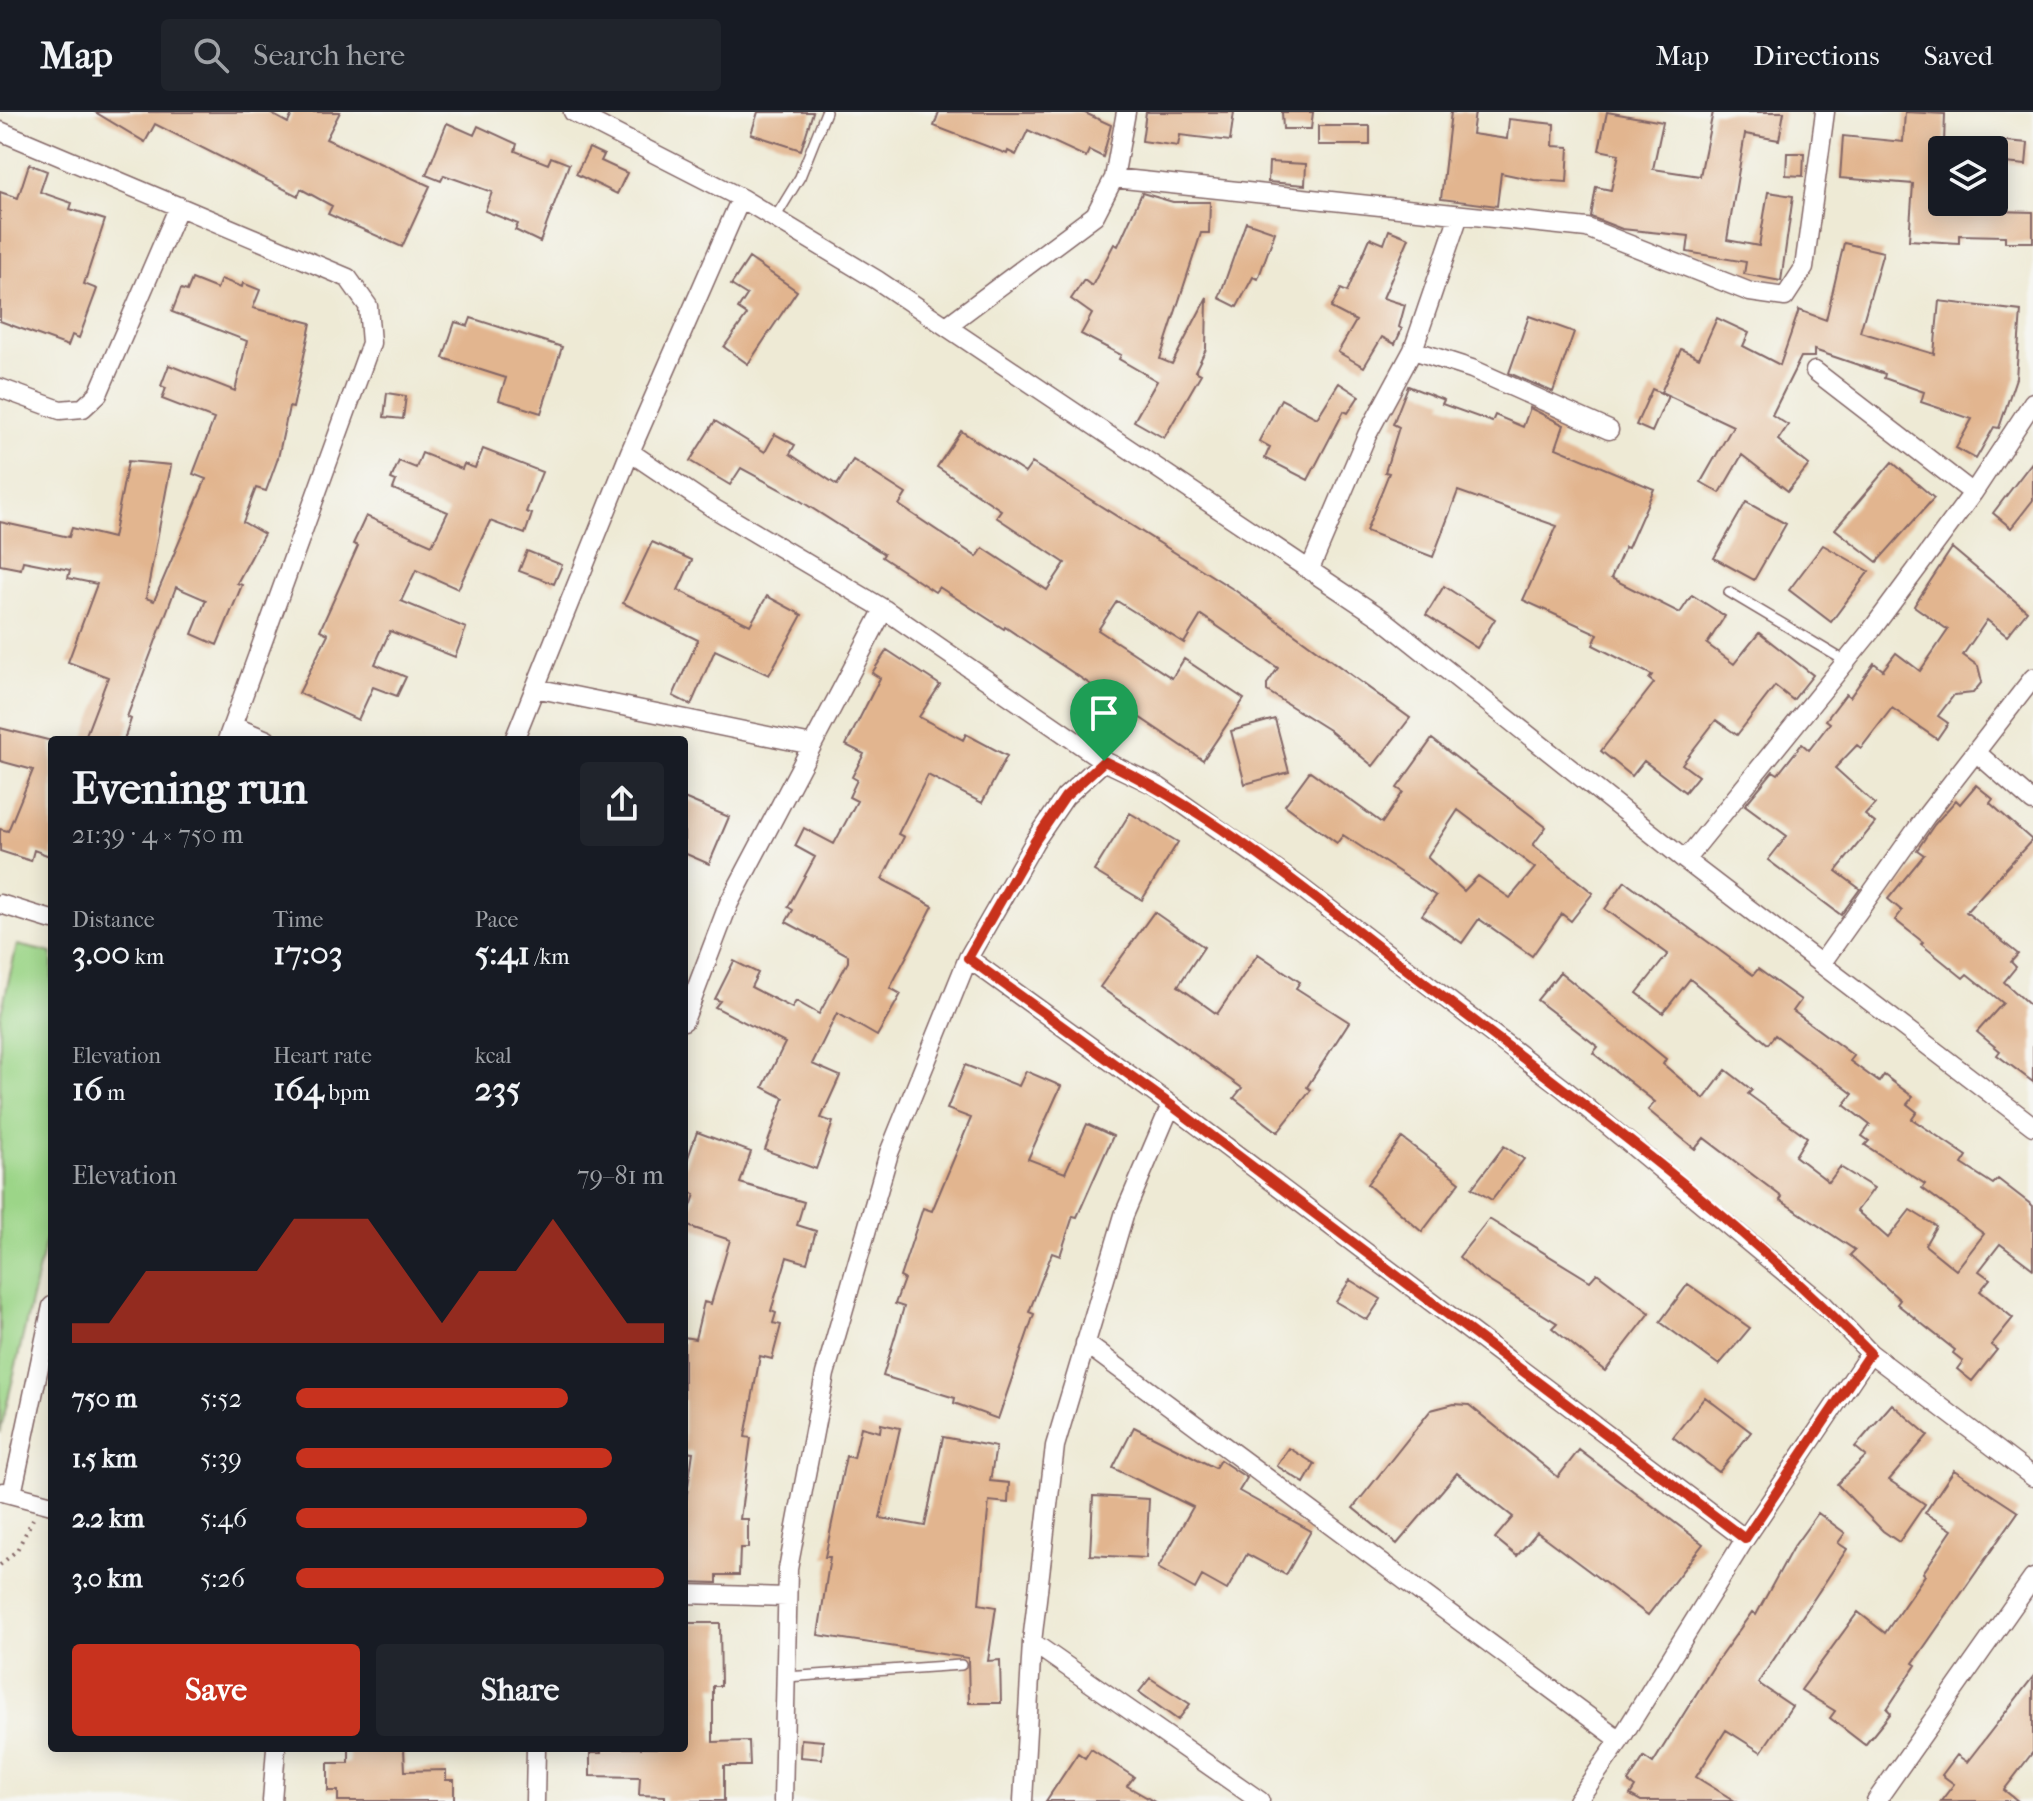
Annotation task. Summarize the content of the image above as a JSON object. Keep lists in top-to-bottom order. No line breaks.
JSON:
{"page":{"header":"Map","search":"Search here","nav":["Map","Directions","Saved"],"heading":["Evening run","21:39 · 4 × 750 m"],"stats":[["Distance","3.00 km"],["Time","17:03"],["Pace","5:41 /km"],["Elevation","16 m"],["Heart rate","164 bpm"],["kcal","235"]],"chart":["Elevation","79–81 m"],"list":[{"name":"750 m","note":"5:52"},{"name":"1.5 km","note":"5:39"},{"name":"2.2 km","note":"5:46"},{"name":"3.0 km","note":"5:26"}],"buttons":["Save","Share"]}}
